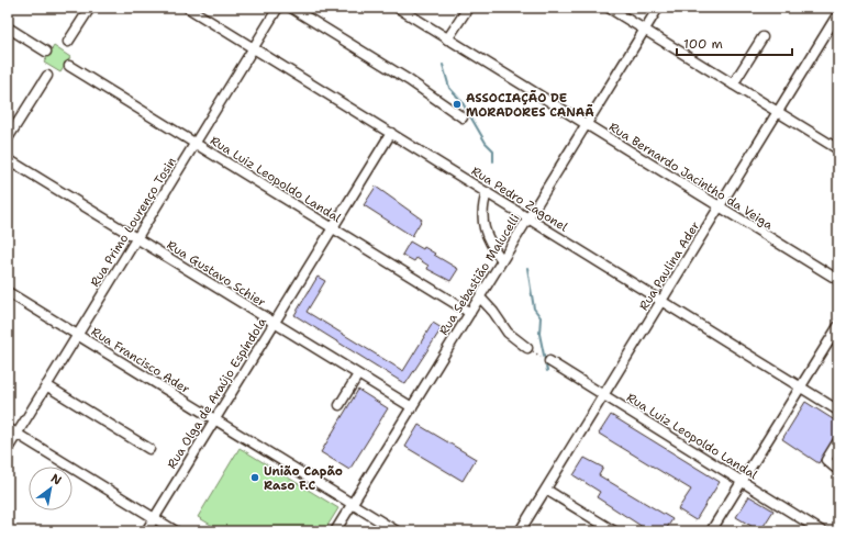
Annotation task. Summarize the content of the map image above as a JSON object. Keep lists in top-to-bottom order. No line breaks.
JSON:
{"streets":{"street":["Rua Bernardo Jacintho da Veiga","Rua Luiz Leopoldo Landal","Rua Pedro Zagonel","Rua Primo Lourenço Tosin","Rua Paulina Ader","Rua Gustavo Schier","Rua Sebastião Malucelli","Rua Francisco Ader","Rua Olga de Araújo Espíndola"]},"crossings":[["Rua Bernardo Jacintho da Veiga","Rua Paulina Ader"],["Rua Bernardo Jacintho da Veiga","Rua Sebastião Malucelli"],["Rua Luiz Leopoldo Landal","Rua Primo Lourenço Tosin"],["Rua Luiz Leopoldo Landal","Rua Paulina Ader"],["Rua Luiz Leopoldo Landal","Rua Sebastião Malucelli"],["Rua Luiz Leopoldo Landal","Rua Olga de Araújo Espíndola"],["Rua Pedro Zagonel","Rua Primo Lourenço Tosin"],["Rua Pedro Zagonel","Rua Paulina Ader"],["Rua Pedro Zagonel","Rua Sebastião Malucelli"],["Rua Pedro Zagonel","Rua Olga de Araújo Espíndola"],["Rua Primo Lourenço Tosin","Rua Gustavo Schier"],["Rua Primo Lourenço Tosin","Rua Francisco Ader"],["Rua Gustavo Schier","Rua Sebastião Malucelli"],["Rua Gustavo Schier","Rua Olga de Araújo Espíndola"],["Rua Sebastião Malucelli","Rua Francisco Ader"],["Rua Francisco Ader","Rua Olga de Araújo Espíndola"]],"places":["ASSOCIAÇÃO DE MORADORES CANAÃ","União Capão Raso F.C"],"scale_bar":"100 m","north":"top right"}
